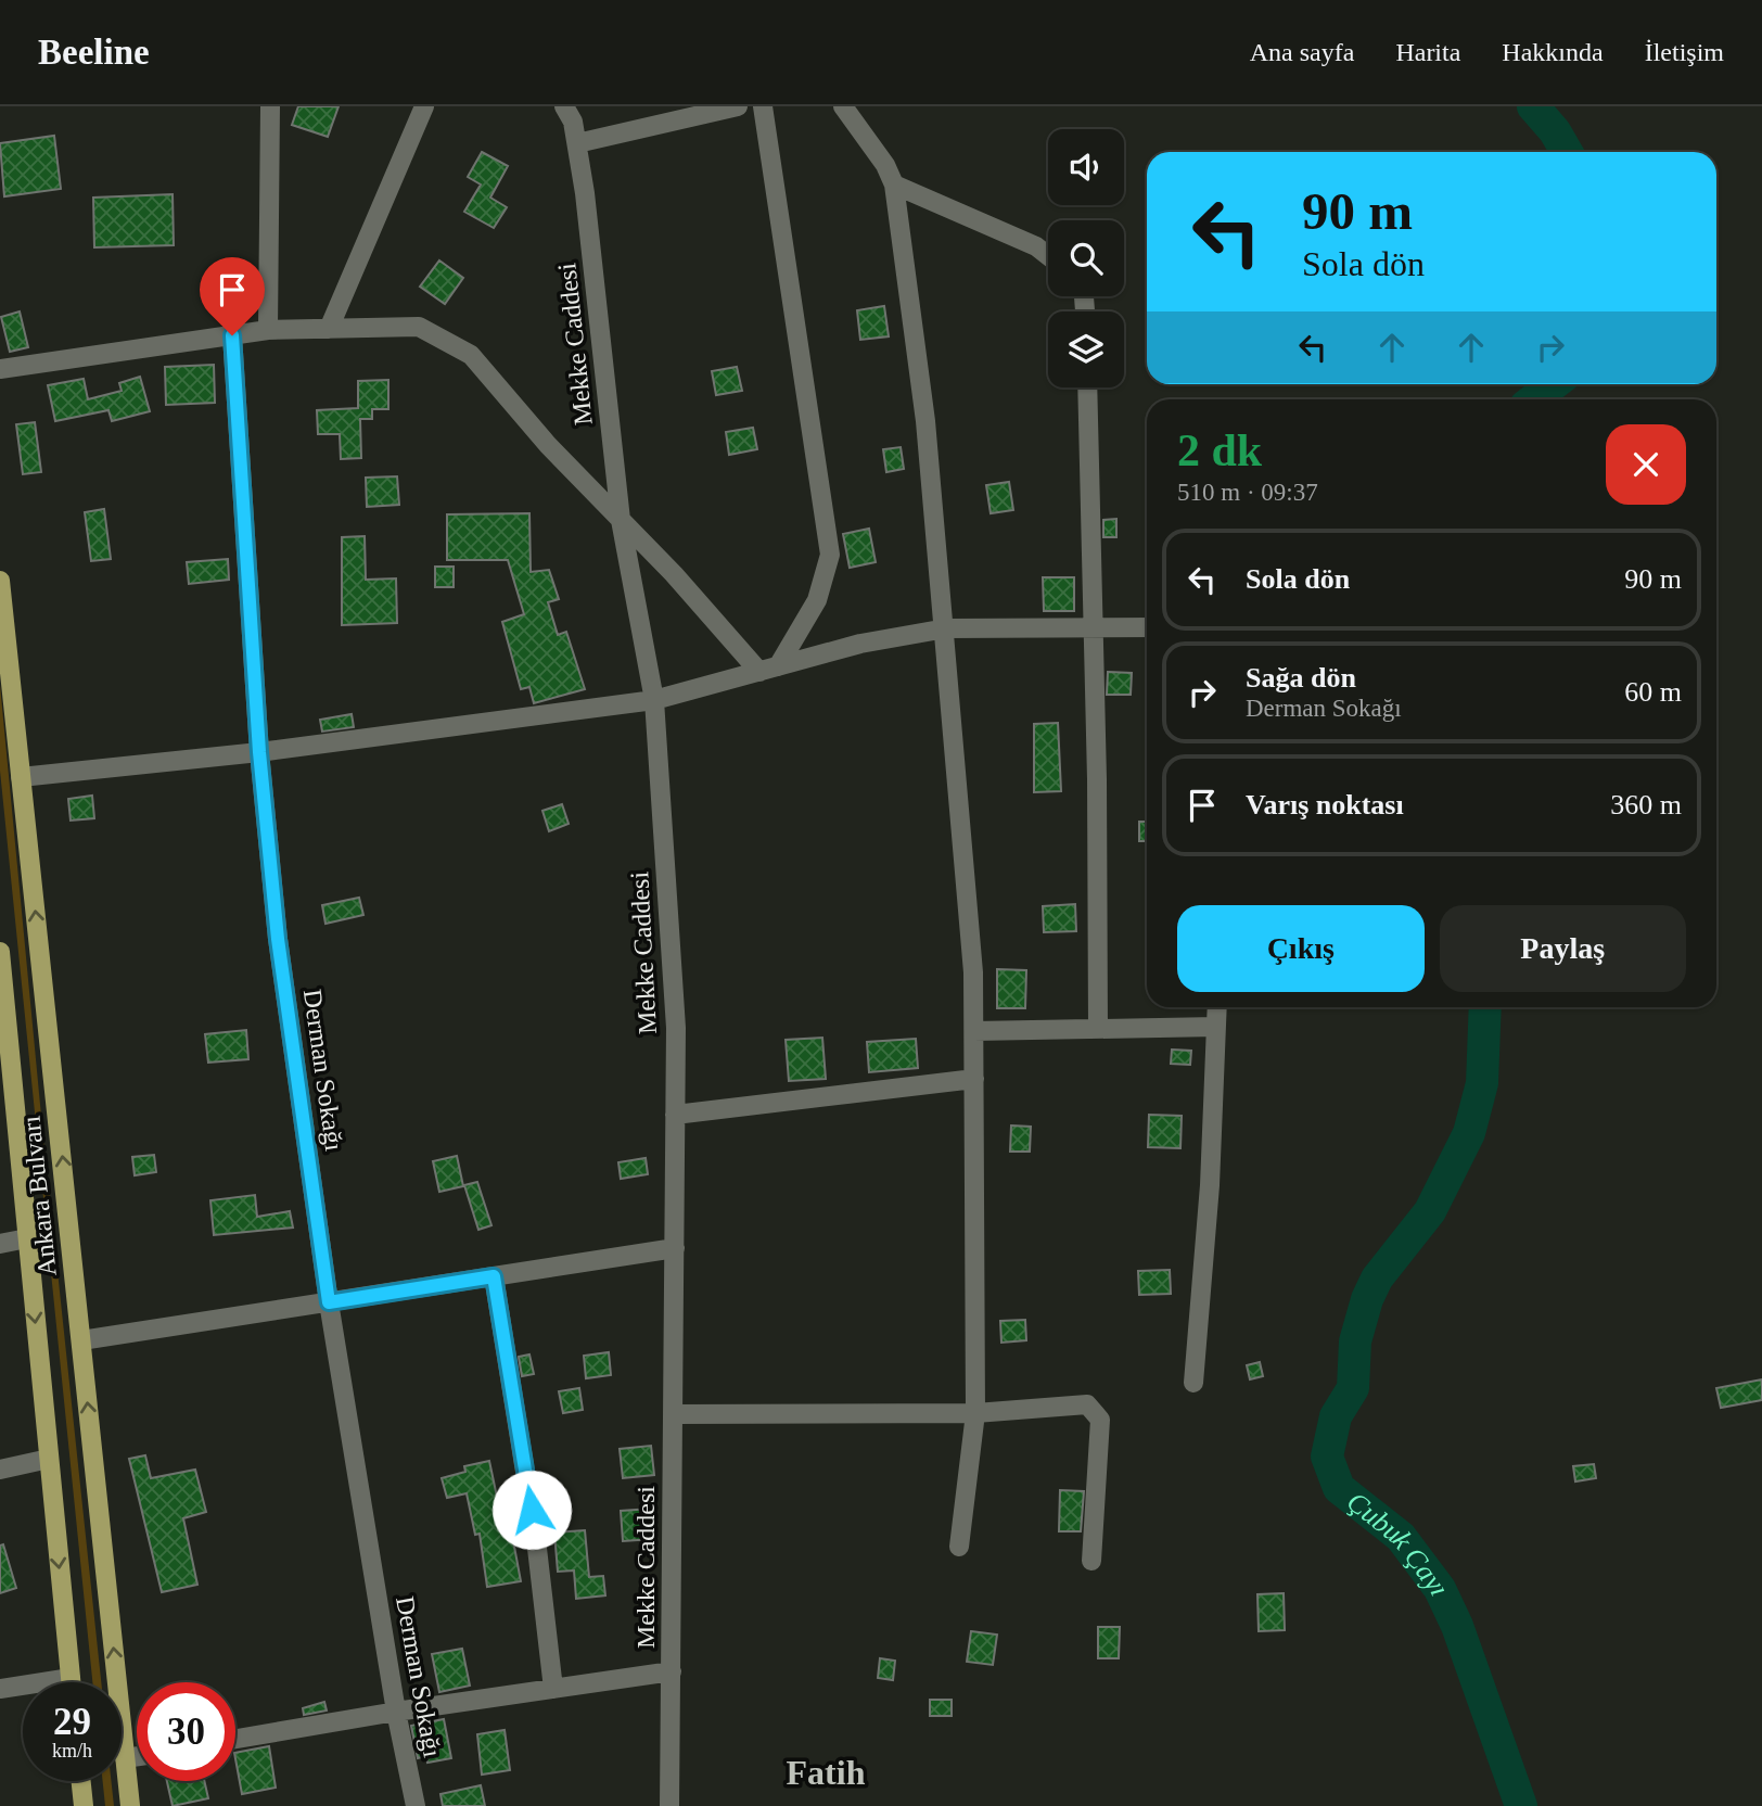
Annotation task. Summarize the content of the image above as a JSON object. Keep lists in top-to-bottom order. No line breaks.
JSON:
{"streets":{"main road":["Ankara Bulvarı"],"street":["Mekke Caddesi","Derman Sokağı"]},"districts":["Fatih"],"water":["Çubuk Çayı"],"page":{"header":"Beeline","nav":["Ana sayfa","Harita","Hakkında","İletişim"],"turn":["90 m","Sola dön"],"heading":["2 dk","510 m · 09:37"],"list":[{"name":"Sola dön","value":"90 m"},{"name":"Sağa dön","note":"Derman Sokağı","value":"60 m"},{"name":"Varış noktası","value":"360 m"}],"buttons":["Çıkış","Paylaş"],"speed":"29 km/h","limit":"30"}}
